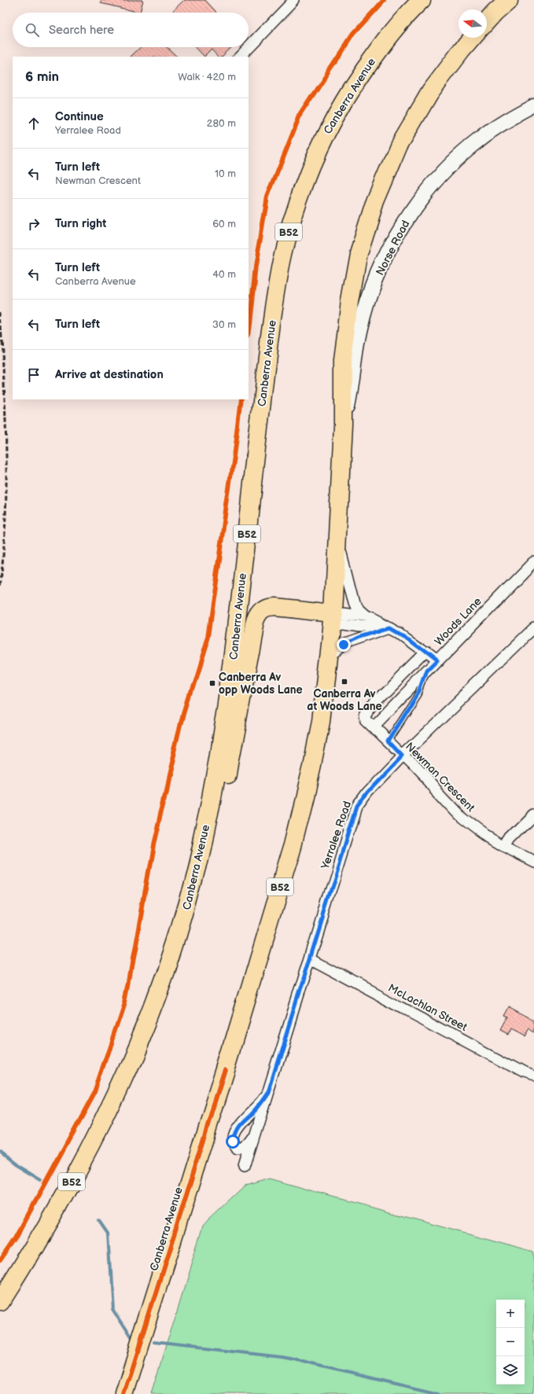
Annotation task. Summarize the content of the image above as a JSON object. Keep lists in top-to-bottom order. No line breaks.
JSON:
{"streets":{"highway":["Canberra Avenue","B52"],"main road":["Norse Road"],"street":["Woods Lane","Newman Crescent","Yerralee Road","McLachlan Street"]},"crossings":[["Canberra Avenue","Norse Road"],["Woods Lane","Newman Crescent"],["Newman Crescent","Yerralee Road"],["Yerralee Road","McLachlan Street"]],"places":{"transit":["Canberra Av at Woods Lane","Canberra Av opp Woods Lane"]},"north":"left","page":{"search":"Search here","heading":["6 min","Walk · 420 m"],"list":[["Continue","Yerralee Road","280 m"],["Turn left","Newman Crescent","10 m"],["Turn right","60 m"],["Turn left","Canberra Avenue","40 m"],["Turn left","30 m"],"Arrive at destination"],"map_buttons":["+","−"]}}
